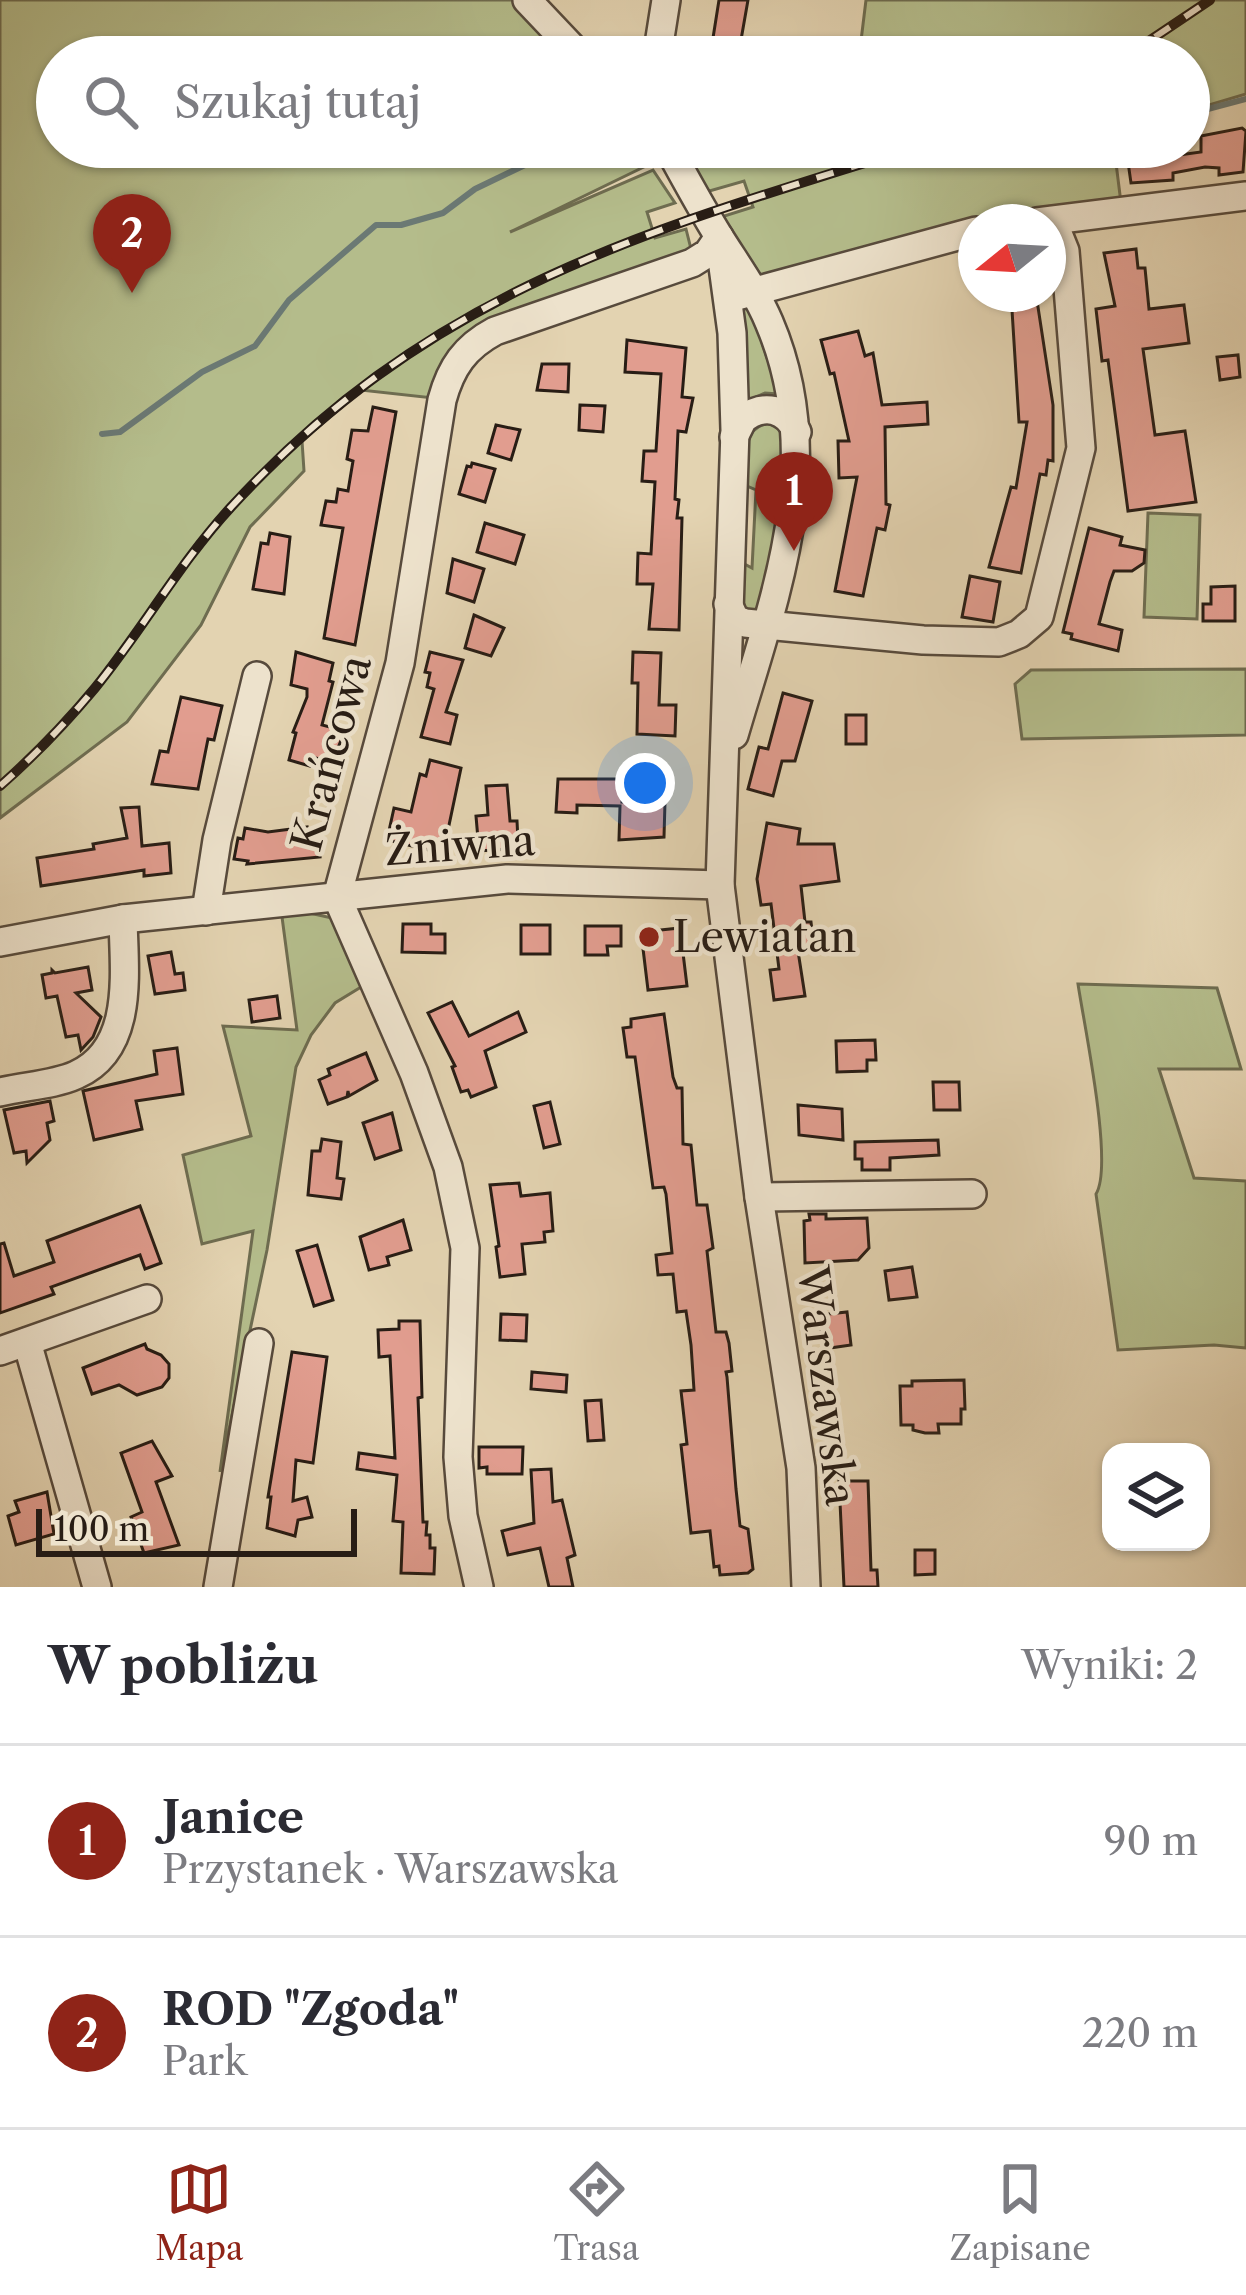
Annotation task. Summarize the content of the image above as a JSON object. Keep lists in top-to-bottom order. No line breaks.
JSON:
{"streets":{"street":["Krańcowa","Żniwna","Warszawska"]},"crossings":[["Krańcowa","Żniwna"],["Krańcowa","Warszawska"],["Żniwna","Warszawska"]],"places":["Lewiatan"],"scale_bar":"100 m","north":"left","page":{"search":"Szukaj tutaj","pins":["2","1"],"scale":"100 m","heading":["W pobliżu","Wyniki: 2"],"list":[{"mark":"1","name":"Janice","note":"Przystanek · Warszawska","value":"90 m"},{"mark":"2","name":"ROD \"Zgoda\"","note":"Park","value":"220 m"}],"nav":["Mapa","Trasa","Zapisane"]}}
